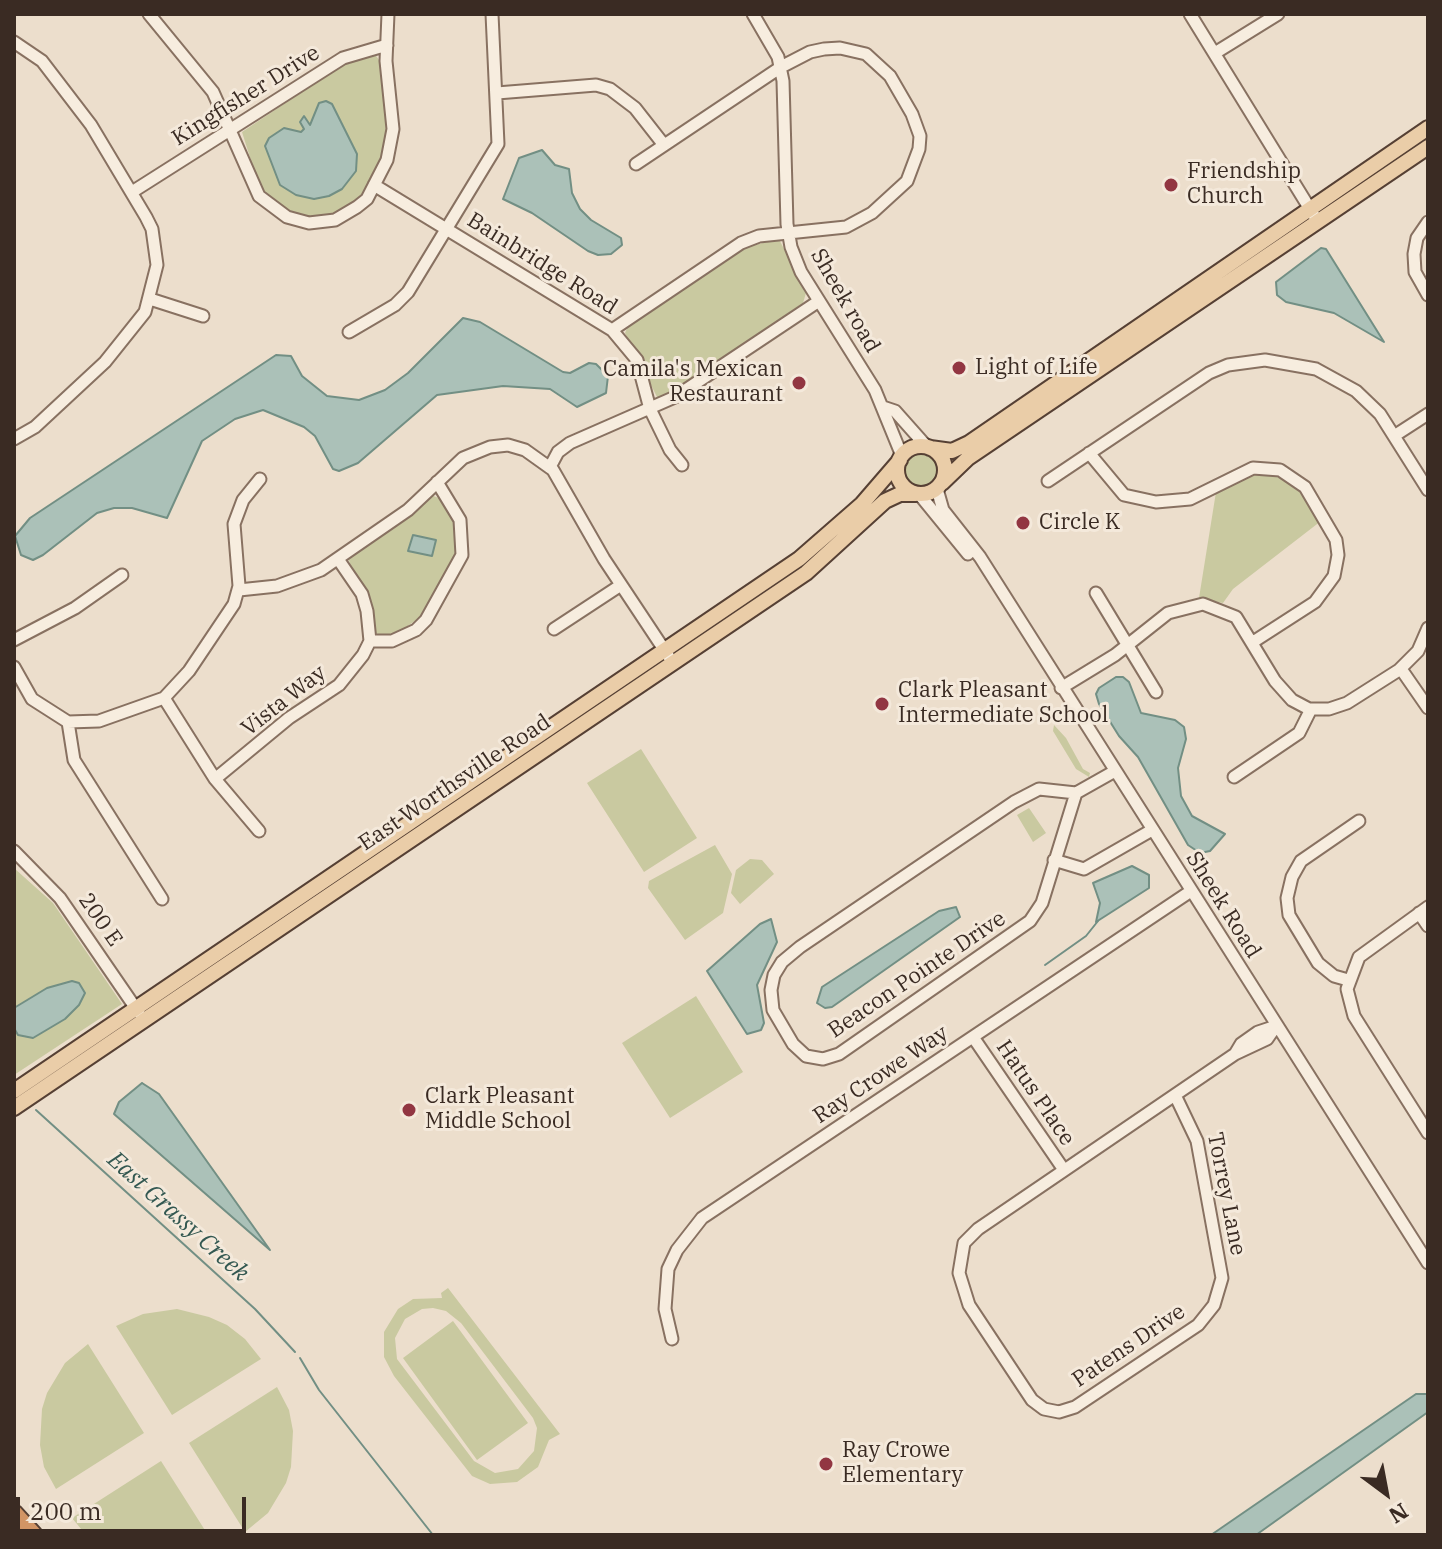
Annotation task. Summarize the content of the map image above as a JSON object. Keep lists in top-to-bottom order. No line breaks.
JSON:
{"streets":{"main road":["East Worthsville Road"],"street":["Kingfisher Drive","Bainbridge Road","Sheek road","Vista Way","Sheek Road","200 E","Beacon Pointe Drive","Ray Crowe Way","Hatus Place","Torrey Lane","Patens Drive"]},"crossings":[["Sheek road","East Worthsville Road"],["Sheek road","Sheek Road"],["East Worthsville Road","Sheek Road"],["East Worthsville Road","200 E"],["Sheek Road","Ray Crowe Way"],["Ray Crowe Way","Hatus Place"],["Hatus Place","Patens Drive"],["Torrey Lane","Patens Drive"]],"water":["East Grassy Creek"],"places":["Friendship Church","Light of Life","Camila's Mexican Restaurant","Circle K","Clark Pleasant Intermediate School","Clark Pleasant Middle School","Ray Crowe Elementary"],"scale_bar":"200 m","north":"bottom right"}
